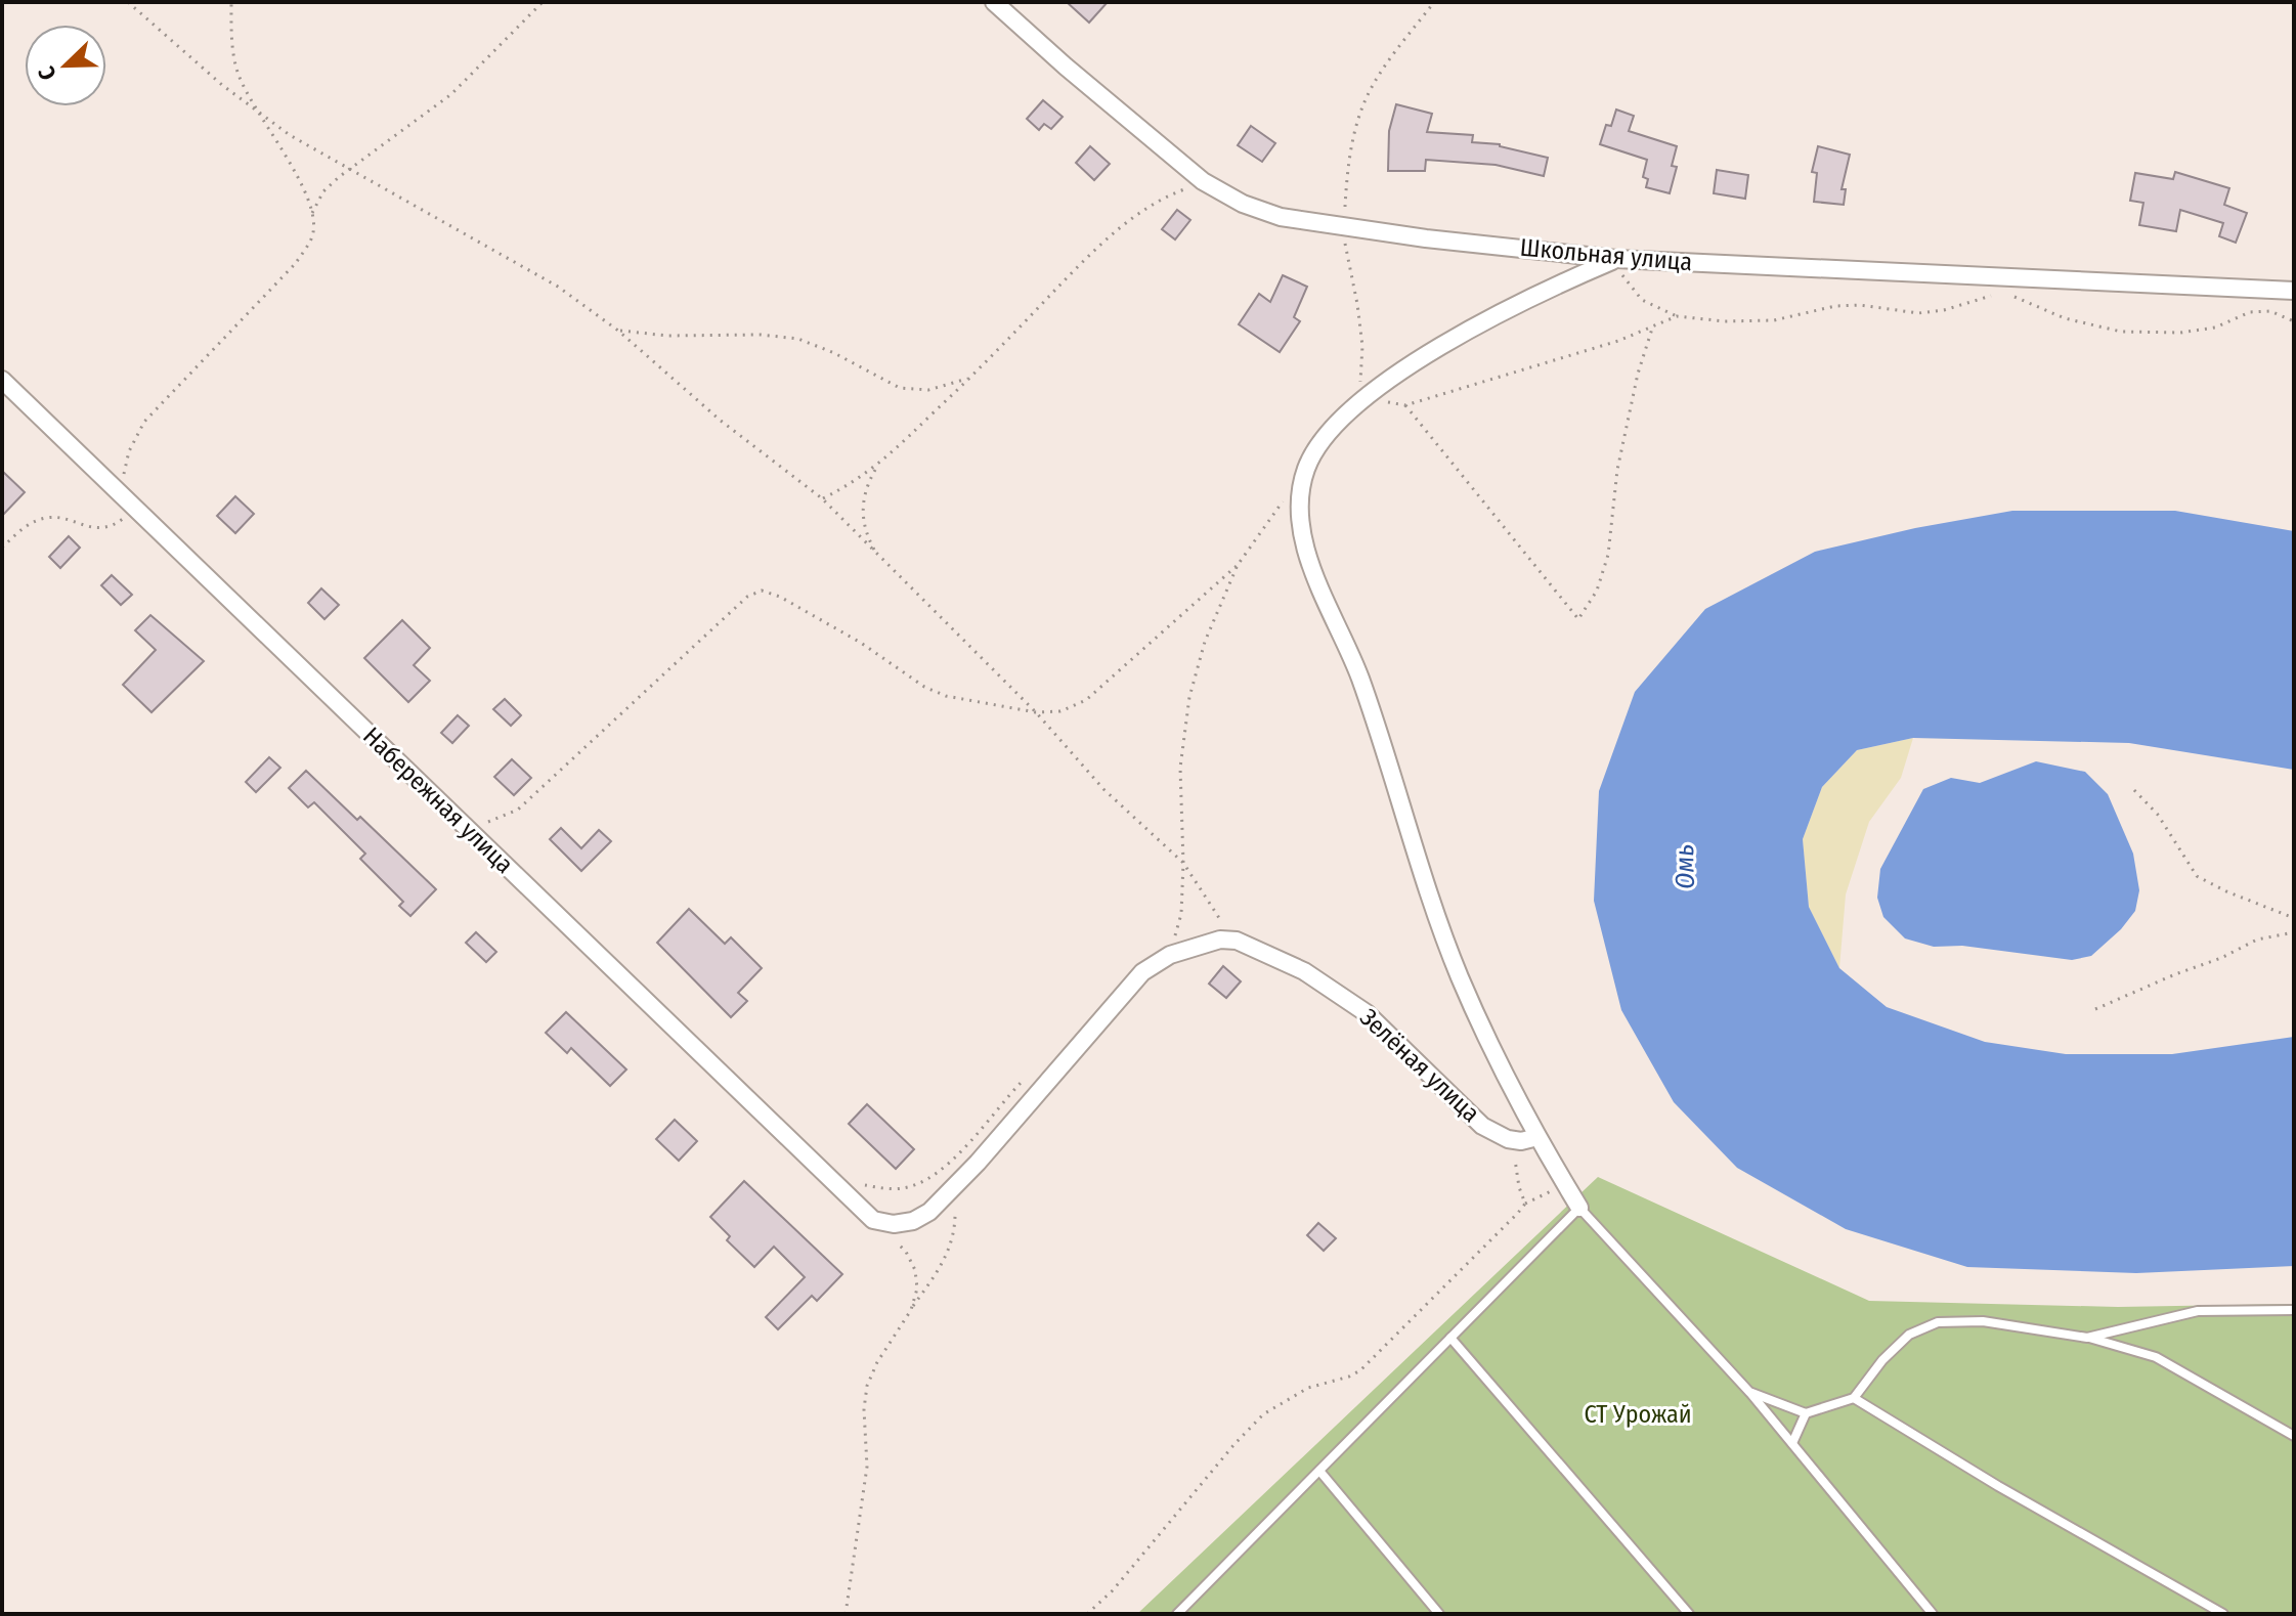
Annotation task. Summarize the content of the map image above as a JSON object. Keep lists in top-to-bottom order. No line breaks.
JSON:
{"streets":{"street":["Школьная улица","Набережная улица","Зелёная улица"]},"water":["Омь"],"parks":["СТ Урожай"],"north":"bottom left"}
